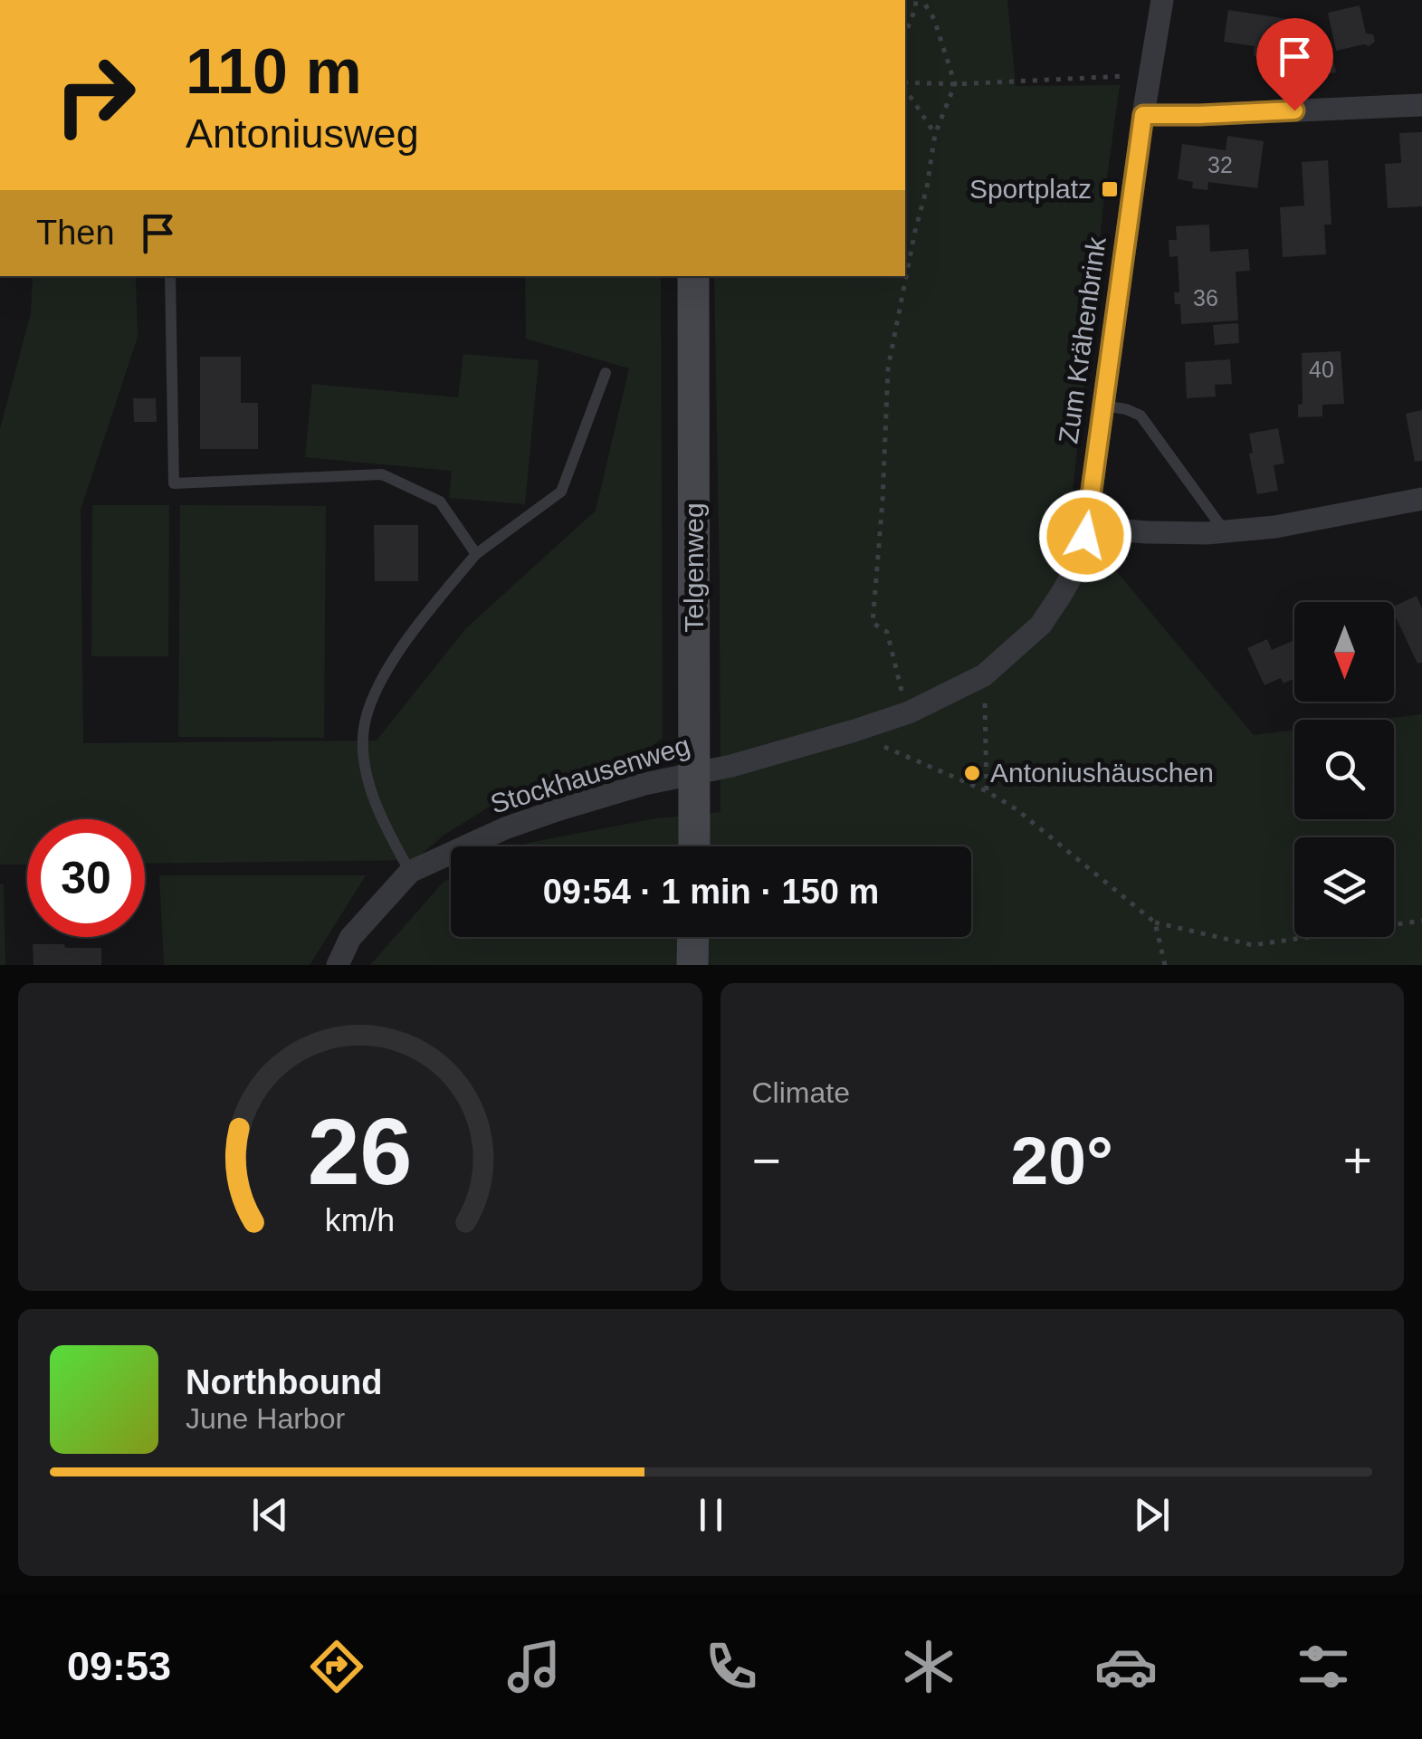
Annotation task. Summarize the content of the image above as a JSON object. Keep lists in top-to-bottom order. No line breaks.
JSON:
{"streets":{"main road":["Telgenweg"],"street":["Zum Krähenbrink","Stockhausenweg"]},"crossings":[["Zum Krähenbrink","Stockhausenweg"],["Telgenweg","Stockhausenweg"]],"places":{"transit":["Sportplatz"],"other":["Antoniushäuschen"]},"house_numbers":["32","36","40"],"north":"bottom","page":{"turn":["110 m","Antoniusweg"],"then":"Then","limit":"30","trip":"09:54 · 1 min · 150 m","tile":"Climate","heat":["−","20°","+"],"song":["Northbound","June Harbor"],"tabs":"09:53","gauge":["26","km/h"]}}
